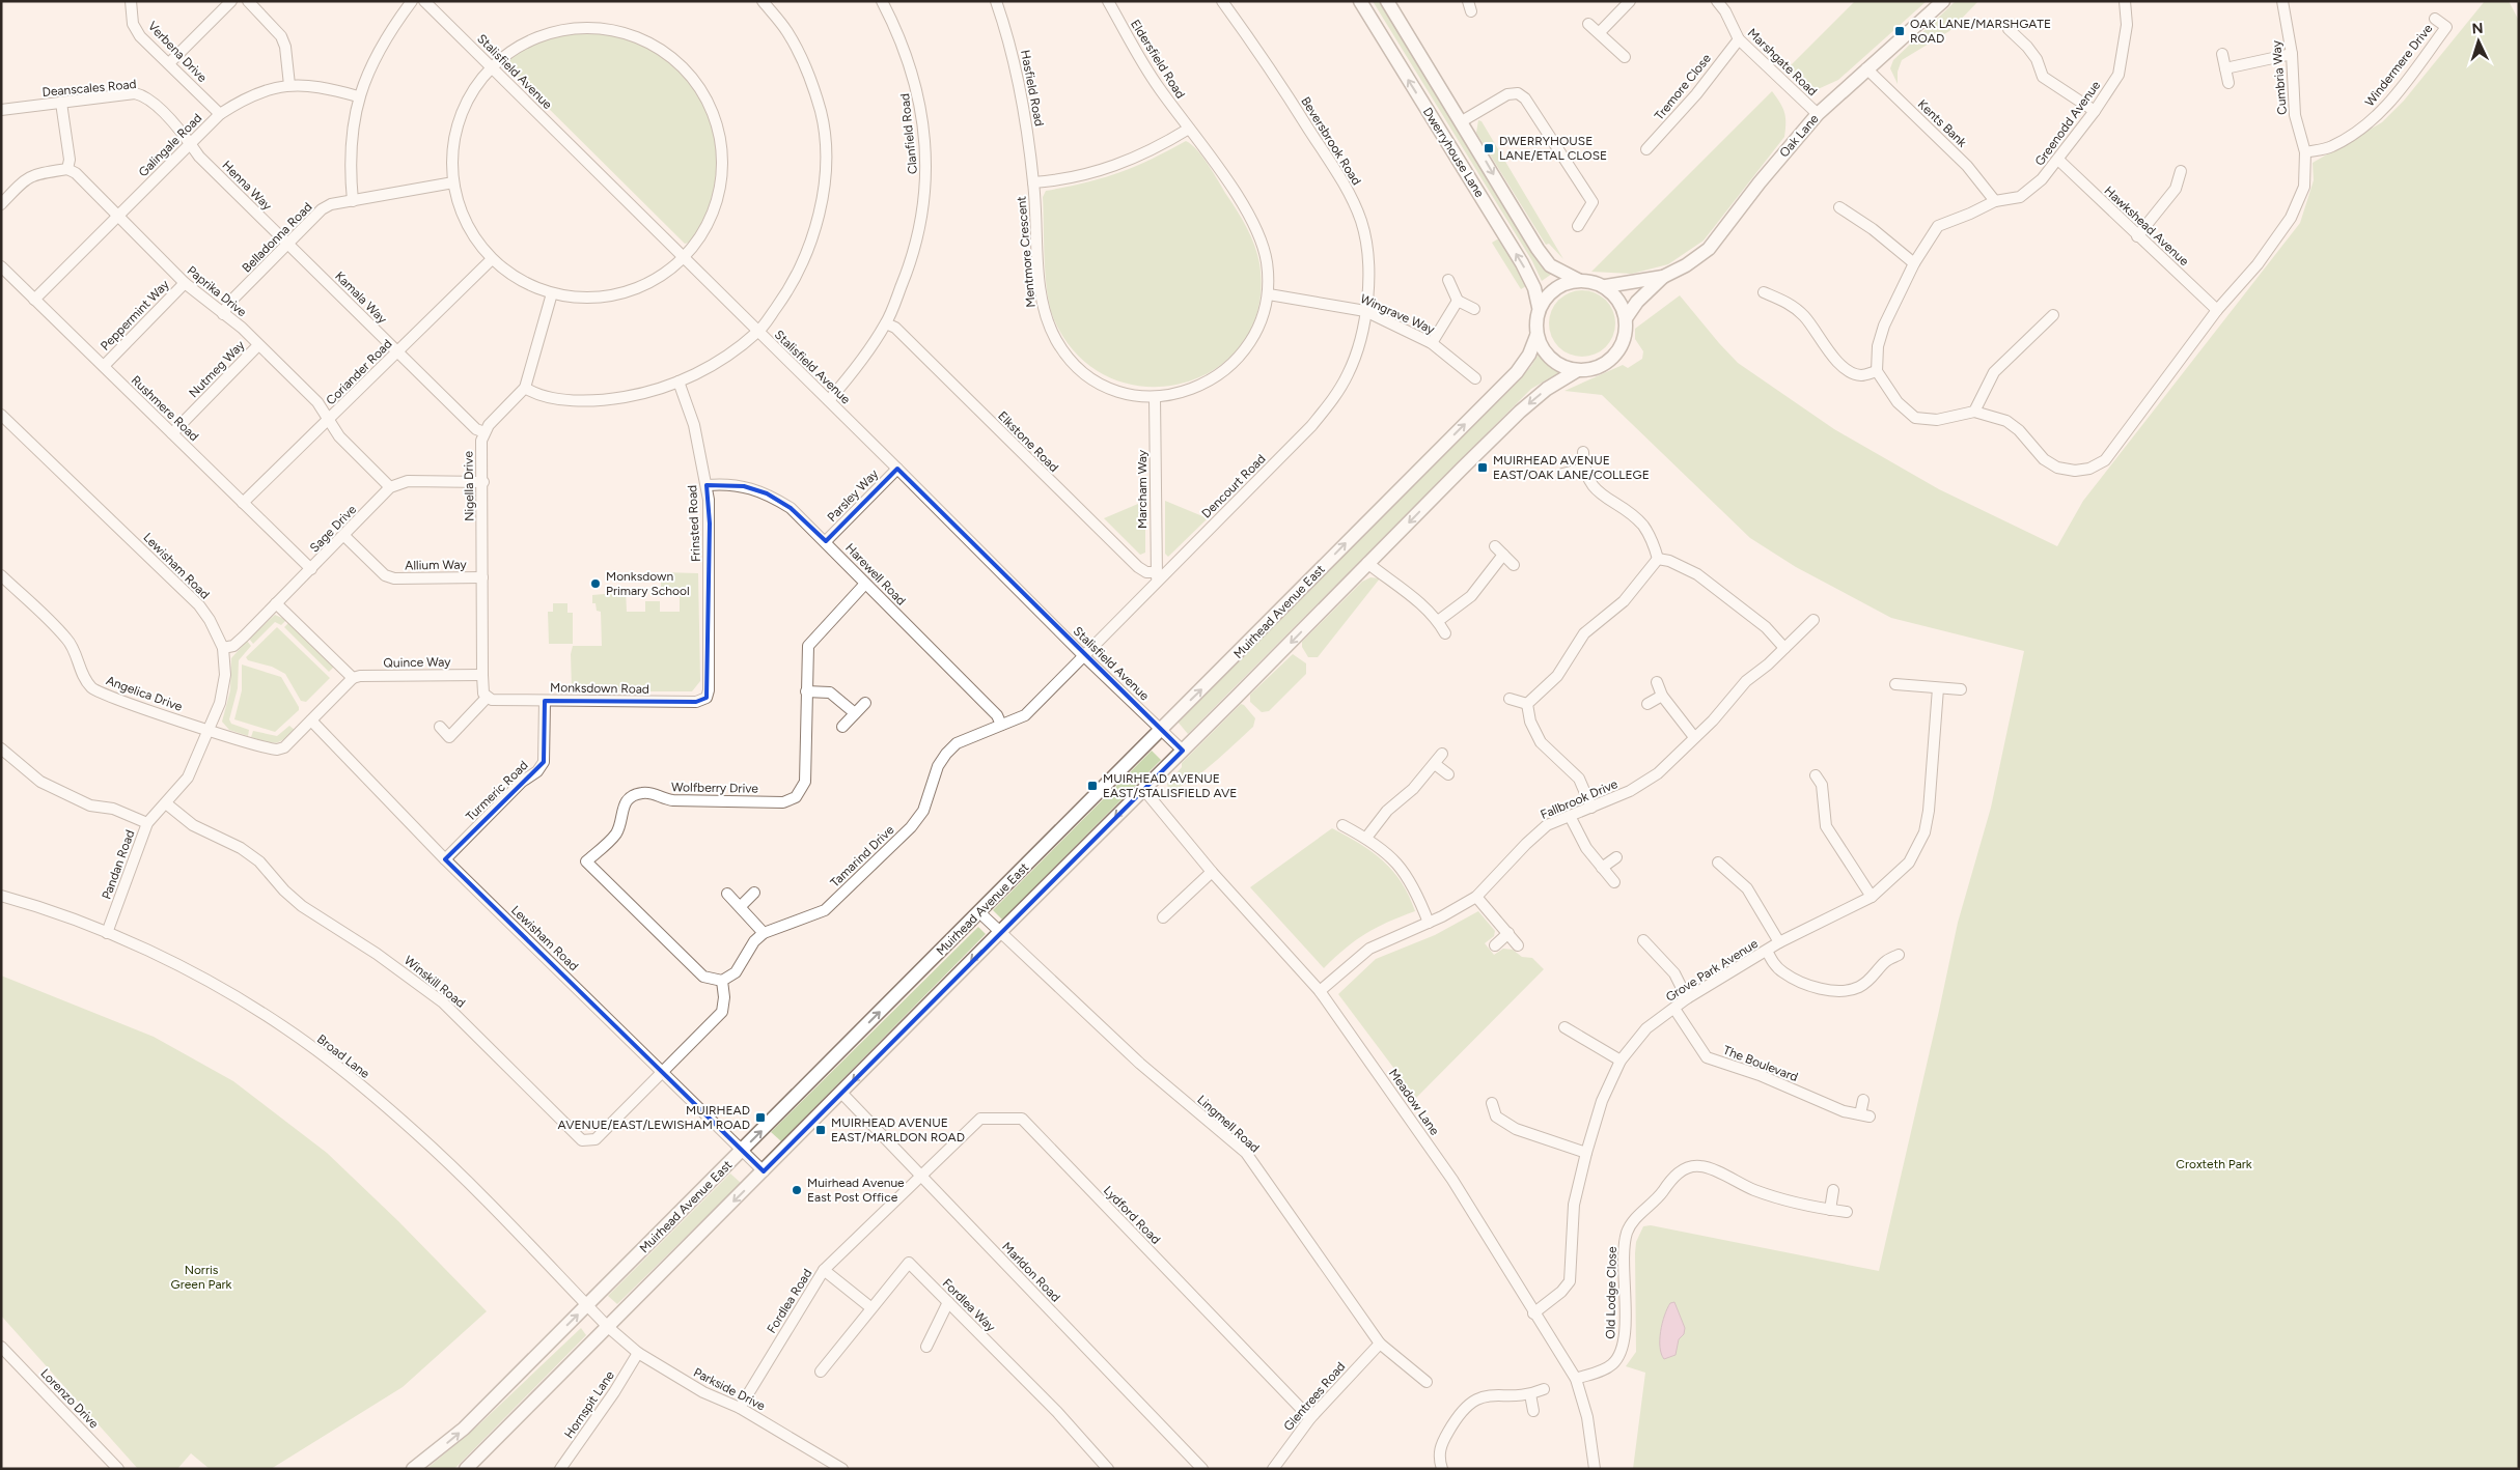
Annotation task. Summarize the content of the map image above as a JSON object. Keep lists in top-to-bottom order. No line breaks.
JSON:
{"streets":{"street":["Verbena Drive","Eldersfield Road","Marshgate Road","Windermere Drive","Stalisfield Avenue","Cumbria Way","Tremore Close","Deanscales Road","Hasfield Road","Kents Bank","Greenodd Avenue","Clanfield Road","Oak Lane","Beversbrook Road","Galingale Road","Dwerryhouse Lane","Henna Way","Hawkshead Avenue","Belladonna Road","Mentmore Crescent","Paprika Drive","Kamala Way","Wingrave Way","Peppermint Way","Nutmeg Way","Coriander Road","Rushmere Road","Elkstone Road","Nigella Drive","Dencourt Road","Marcham Way","Parsley Way","Frinsted Road","Sage Drive","Allium Way","Lewisham Road","Harewell Road","Muirhead Avenue East","Quince Way","Monksdown Road","Angelica Drive","Wolfberry Drive","Turmeric Road","Fallbrook Drive","Tamarind Drive","Pandan Road","Grove Park Avenue","Winskill Road","Broad Lane","The Boulevard","Meadow Lane","Lingmell Road","Lydford Road","Marldon Road","Old Lodge Close","Fordlea Road","Fordlea Way","Parkside Drive","Glentrees Road","Lorenzo Drive","Hornspit Lane"]},"crossings":[["Verbena Drive","Galingale Road"],["Eldersfield Road","Mentmore Crescent"],["Marshgate Road","Tremore Close"],["Marshgate Road","Oak Lane"],["Windermere Drive","Cumbria Way"],["Stalisfield Avenue","Clanfield Road"],["Stalisfield Avenue","Dencourt Road"],["Stalisfield Avenue","Parsley Way"],["Stalisfield Avenue","Muirhead Avenue East"],["Stalisfield Avenue","Tamarind Drive"],["Cumbria Way","Hawkshead Avenue"],["Deanscales Road","Galingale Road"],["Deanscales Road","Henna Way"],["Hasfield Road","Mentmore Crescent"],["Kents Bank","Greenodd Avenue"],["Kents Bank","Oak Lane"],["Greenodd Avenue","Hawkshead Avenue"],["Clanfield Road","Elkstone Road"],["Oak Lane","Dwerryhouse Lane"],["Oak Lane","Muirhead Avenue East"],["Beversbrook Road","Wingrave Way"],["Beversbrook Road","Dencourt Road"],["Galingale Road","Henna Way"],["Galingale Road","Paprika Drive"],["Galingale Road","Rushmere Road"],["Dwerryhouse Lane","Muirhead Avenue East"],["Henna Way","Belladonna Road"],["Henna Way","Kamala Way"],["Belladonna Road","Paprika Drive"],["Belladonna Road","Kamala Way"],["Mentmore Crescent","Wingrave Way"],["Mentmore Crescent","Marcham Way"],["Paprika Drive","Peppermint Way"],["Paprika Drive","Nutmeg Way"],["Paprika Drive","Coriander Road"],["Paprika Drive","Sage Drive"],["Kamala Way","Coriander Road"],["Kamala Way","Nigella Drive"],["Wingrave Way","Dencourt Road"],["Peppermint Way","Rushmere Road"],["Nutmeg Way","Rushmere Road"],["Coriander Road","Rushmere Road"],["Rushmere Road","Sage Drive"],["Elkstone Road","Dencourt Road"],["Elkstone Road","Marcham Way"],["Nigella Drive","Allium Way"],["Nigella Drive","Quince Way"],["Nigella Drive","Monksdown Road"],["Dencourt Road","Marcham Way"],["Dencourt Road","Tamarind Drive"],["Parsley Way","Harewell Road"],["Frinsted Road","Harewell Road"],["Frinsted Road","Monksdown Road"],["Sage Drive","Allium Way"],["Sage Drive","Lewisham Road"],["Lewisham Road","Muirhead Avenue East"],["Lewisham Road","Angelica Drive"],["Lewisham Road","Turmeric Road"],["Lewisham Road","Pandan Road"],["Lewisham Road","Winskill Road"],["Harewell Road","Wolfberry Drive"],["Harewell Road","Tamarind Drive"],["Muirhead Avenue East","Broad Lane"],["Muirhead Avenue East","Lingmell Road"],["Monksdown Road","Turmeric Road"],["Angelica Drive","Pandan Road"],["Fallbrook Drive","Meadow Lane"],["Pandan Road","Winskill Road"],["Pandan Road","Broad Lane"],["Grove Park Avenue","The Boulevard"],["Grove Park Avenue","Meadow Lane"],["Broad Lane","Parkside Drive"],["Meadow Lane","Old Lodge Close"],["Lingmell Road","Glentrees Road"],["Lydford Road","Marldon Road"],["Lydford Road","Fordlea Road"],["Lydford Road","Glentrees Road"],["Marldon Road","Fordlea Road"],["Fordlea Road","Parkside Drive"],["Parkside Drive","Hornspit Lane"]],"parks":["Croxteth Park","Norris Green Park"],"places":{"transit":["OAK LANE/MARSHGATE ROAD","DWERRYHOUSE LANE/ETAL CLOSE","MUIRHEAD AVENUE EAST/OAK LANE/COLLEGE","MUIRHEAD AVENUE EAST/STALISFIELD AVE","MUIRHEAD AVENUE/EAST/LEWISHAM ROAD","MUIRHEAD AVENUE EAST/MARLDON ROAD"],"other":["Monksdown Primary School","Muirhead Avenue East Post Office"]},"north":"top"}
